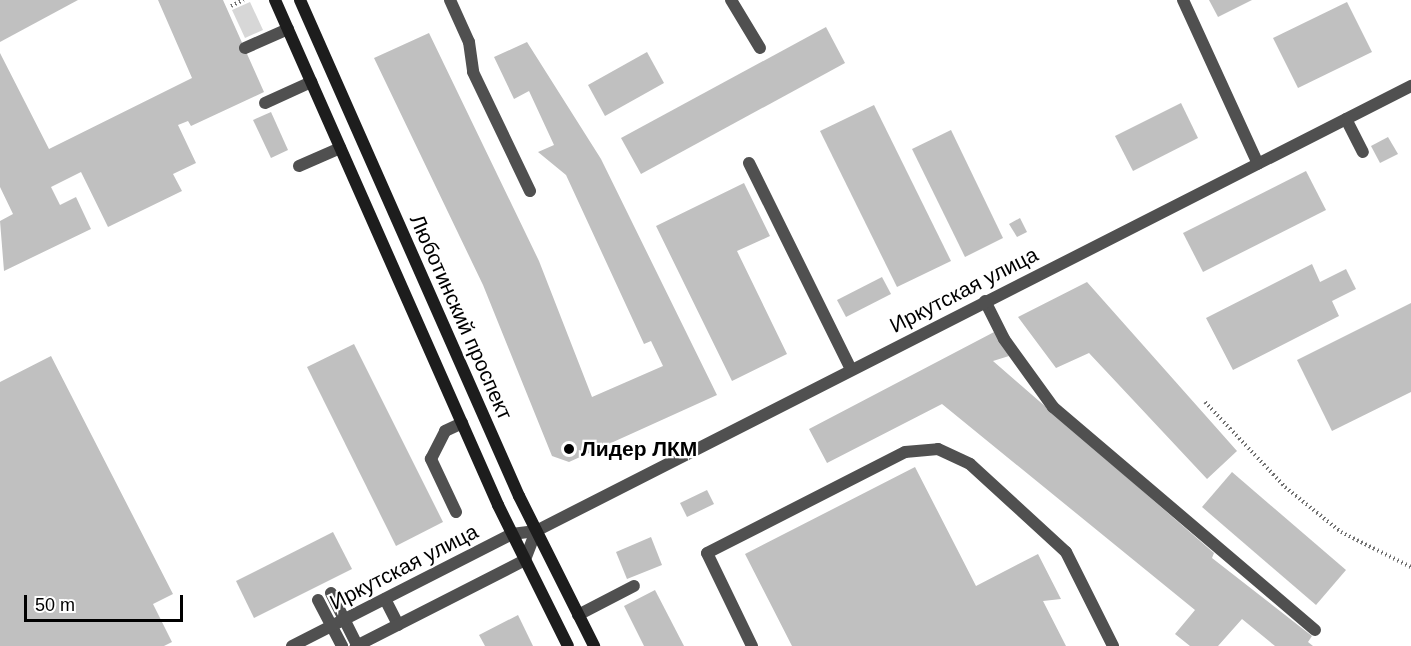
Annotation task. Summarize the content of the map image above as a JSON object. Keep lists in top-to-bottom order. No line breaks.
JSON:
{"streets":{"street":["Иркутская улица","Люботинский проспект"]},"crossings":[["Иркутская улица","Люботинский проспект"]],"places":["Лидер ЛКМ"],"scale_bar":"50 m"}
